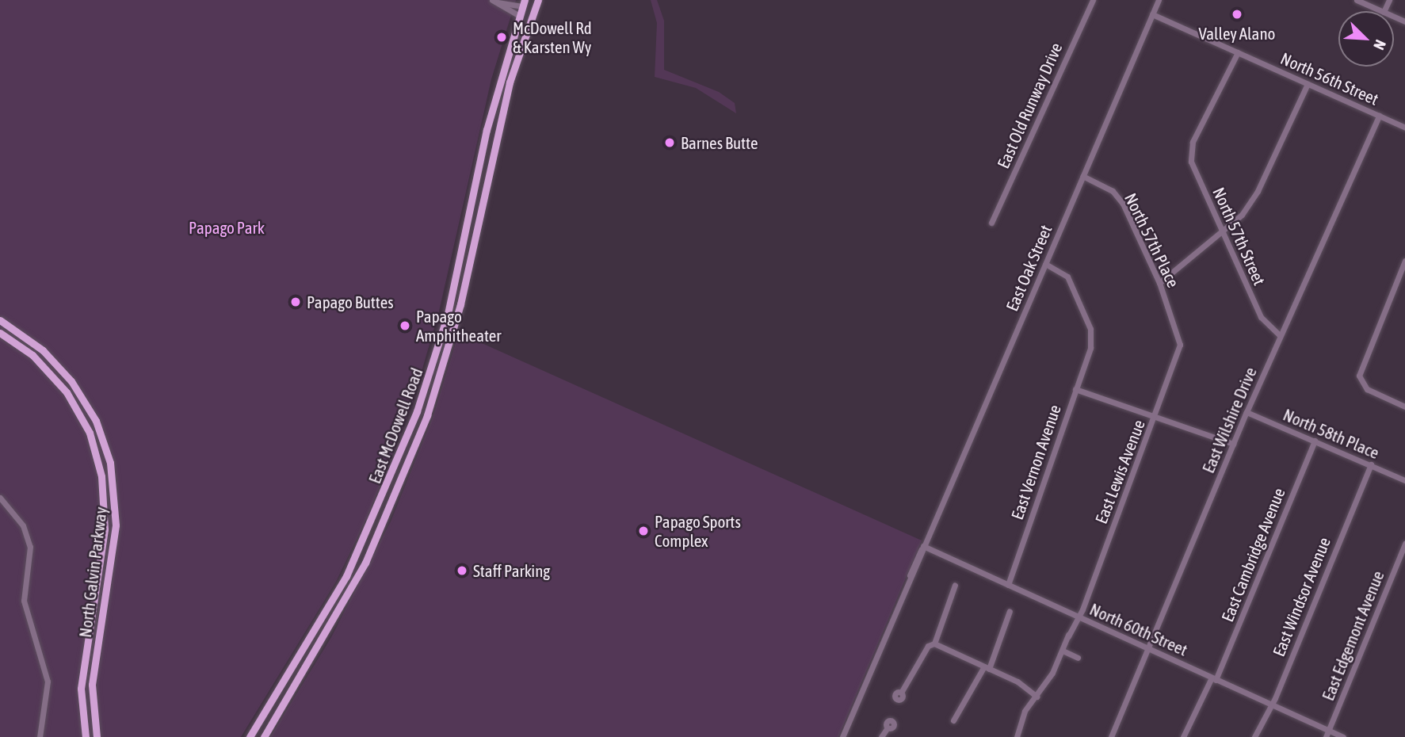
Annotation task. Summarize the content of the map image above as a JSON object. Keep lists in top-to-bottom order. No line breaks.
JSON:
{"streets":{"main road":["East McDowell Road","North Galvin Parkway"],"street":["North 56th Street","East Old Runway Drive","North 57th Street","North 57th Place","East Oak Street","East Wilshire Drive","North 58th Place","East Vernon Avenue","East Lewis Avenue","East Cambridge Avenue","East Windsor Avenue","North 60th Street","East Edgemont Avenue"]},"crossings":[["North 56th Street","North 57th Street"],["North 56th Street","East Oak Street"],["North 56th Street","East Wilshire Drive"],["North 57th Street","East Wilshire Drive"],["North 57th Place","East Oak Street"],["North 57th Place","East Lewis Avenue"],["East Oak Street","East Vernon Avenue"],["East Oak Street","North 60th Street"],["East Wilshire Drive","North 58th Place"],["East Wilshire Drive","North 60th Street"],["North 58th Place","East Cambridge Avenue"],["North 58th Place","East Windsor Avenue"],["East Vernon Avenue","North 60th Street"],["East Lewis Avenue","North 60th Street"],["East Cambridge Avenue","North 60th Street"],["East Windsor Avenue","North 60th Street"],["North 60th Street","East Edgemont Avenue"]],"parks":["Papago Park"],"places":["Valley Alano","McDowell Rd & Karsten Wy","Barnes Butte","Papago Buttes","Papago Amphitheater","Papago Sports Complex","Staff Parking"],"north":"bottom right"}
